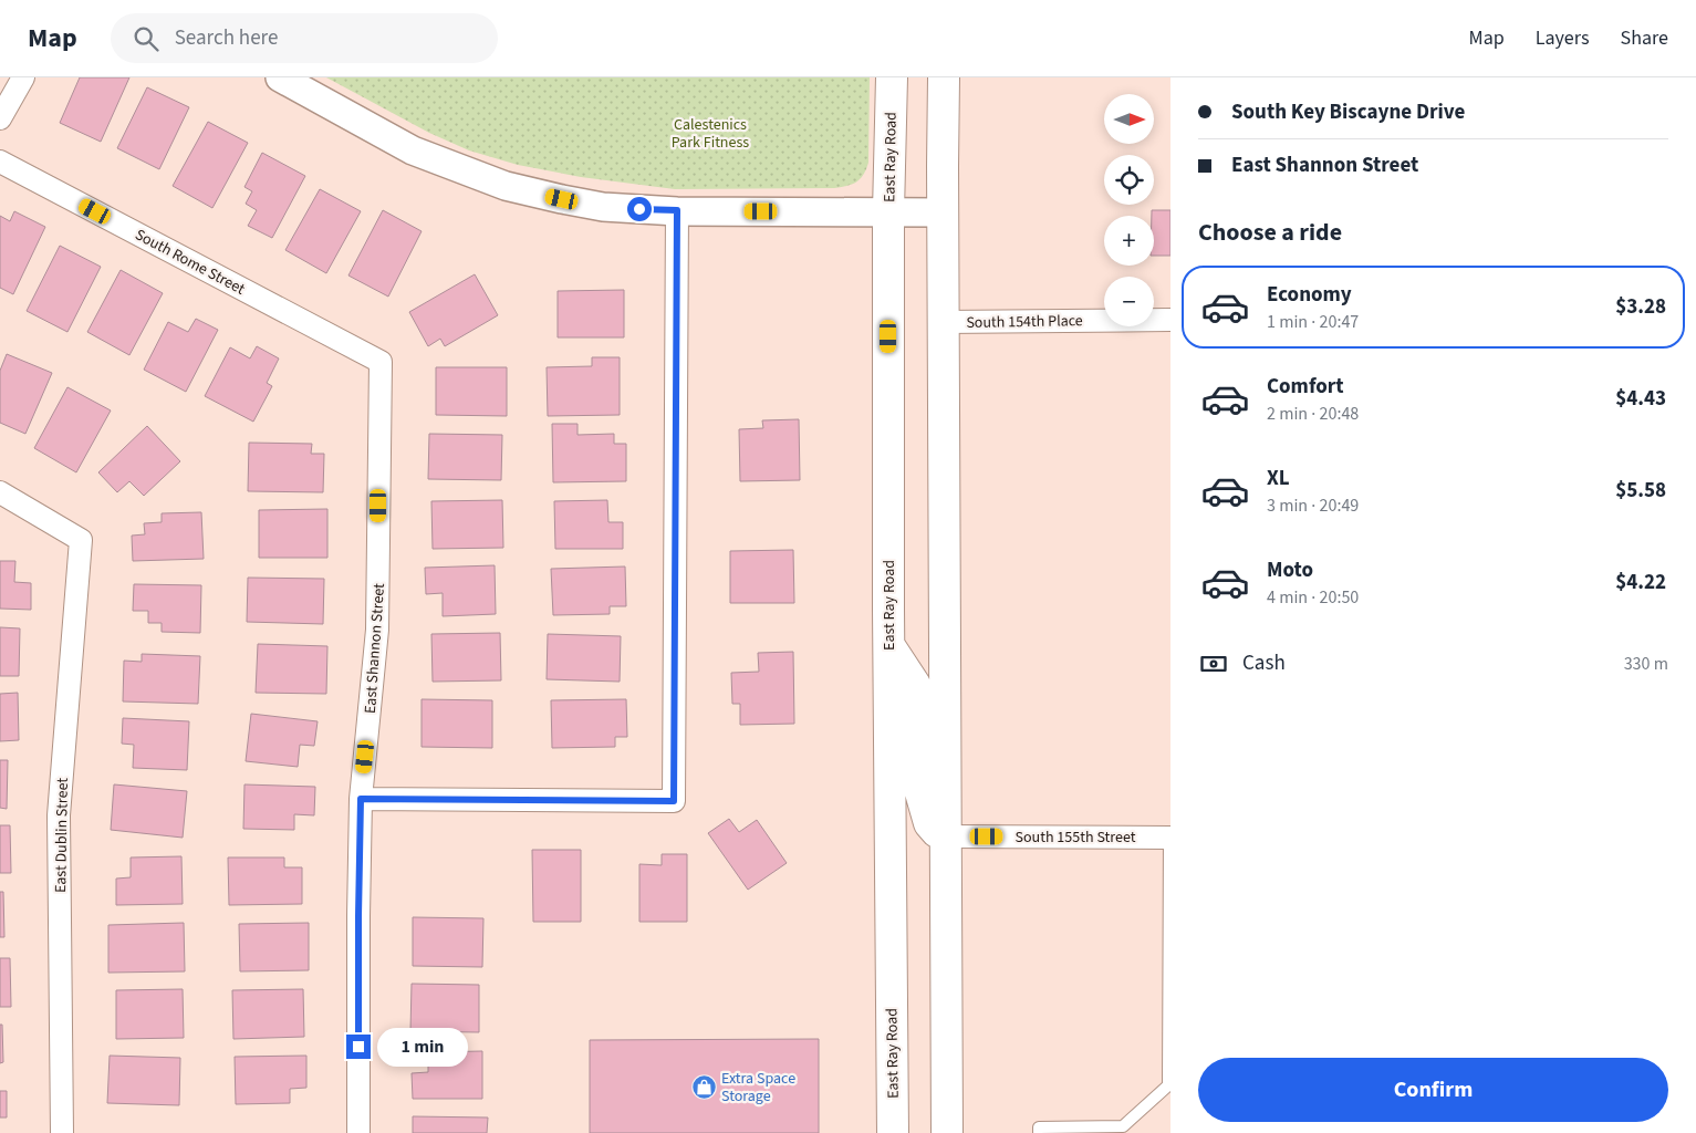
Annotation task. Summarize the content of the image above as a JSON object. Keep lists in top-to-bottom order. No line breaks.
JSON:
{"streets":{"main road":["East Ray Road"],"street":["South Rome Street","South 154th Place","East Shannon Street","East Dublin Street","South 155th Street"]},"crossings":[["South Rome Street","East Shannon Street"]],"parks":["Calestenics Park Fitness"],"places":{"shop":["Extra Space Storage"]},"north":"right","page":{"header":"Map","search":"Search here","nav":["Map","Layers","Share"],"banner":["South Key Biscayne Drive","East Shannon Street"],"map_buttons":["+","−"],"heading":"Choose a ride","list":[{"name":"Economy","note":"1 min · 20:47","value":"$3.28"},{"name":"Comfort","note":"2 min · 20:48","value":"$4.43"},{"name":"XL","note":"3 min · 20:49","value":"$5.58"},{"name":"Moto","note":"4 min · 20:50","value":"$4.22"}],"pay":["Cash","330 m"],"bubble":"1 min","buttons":"Confirm"}}
